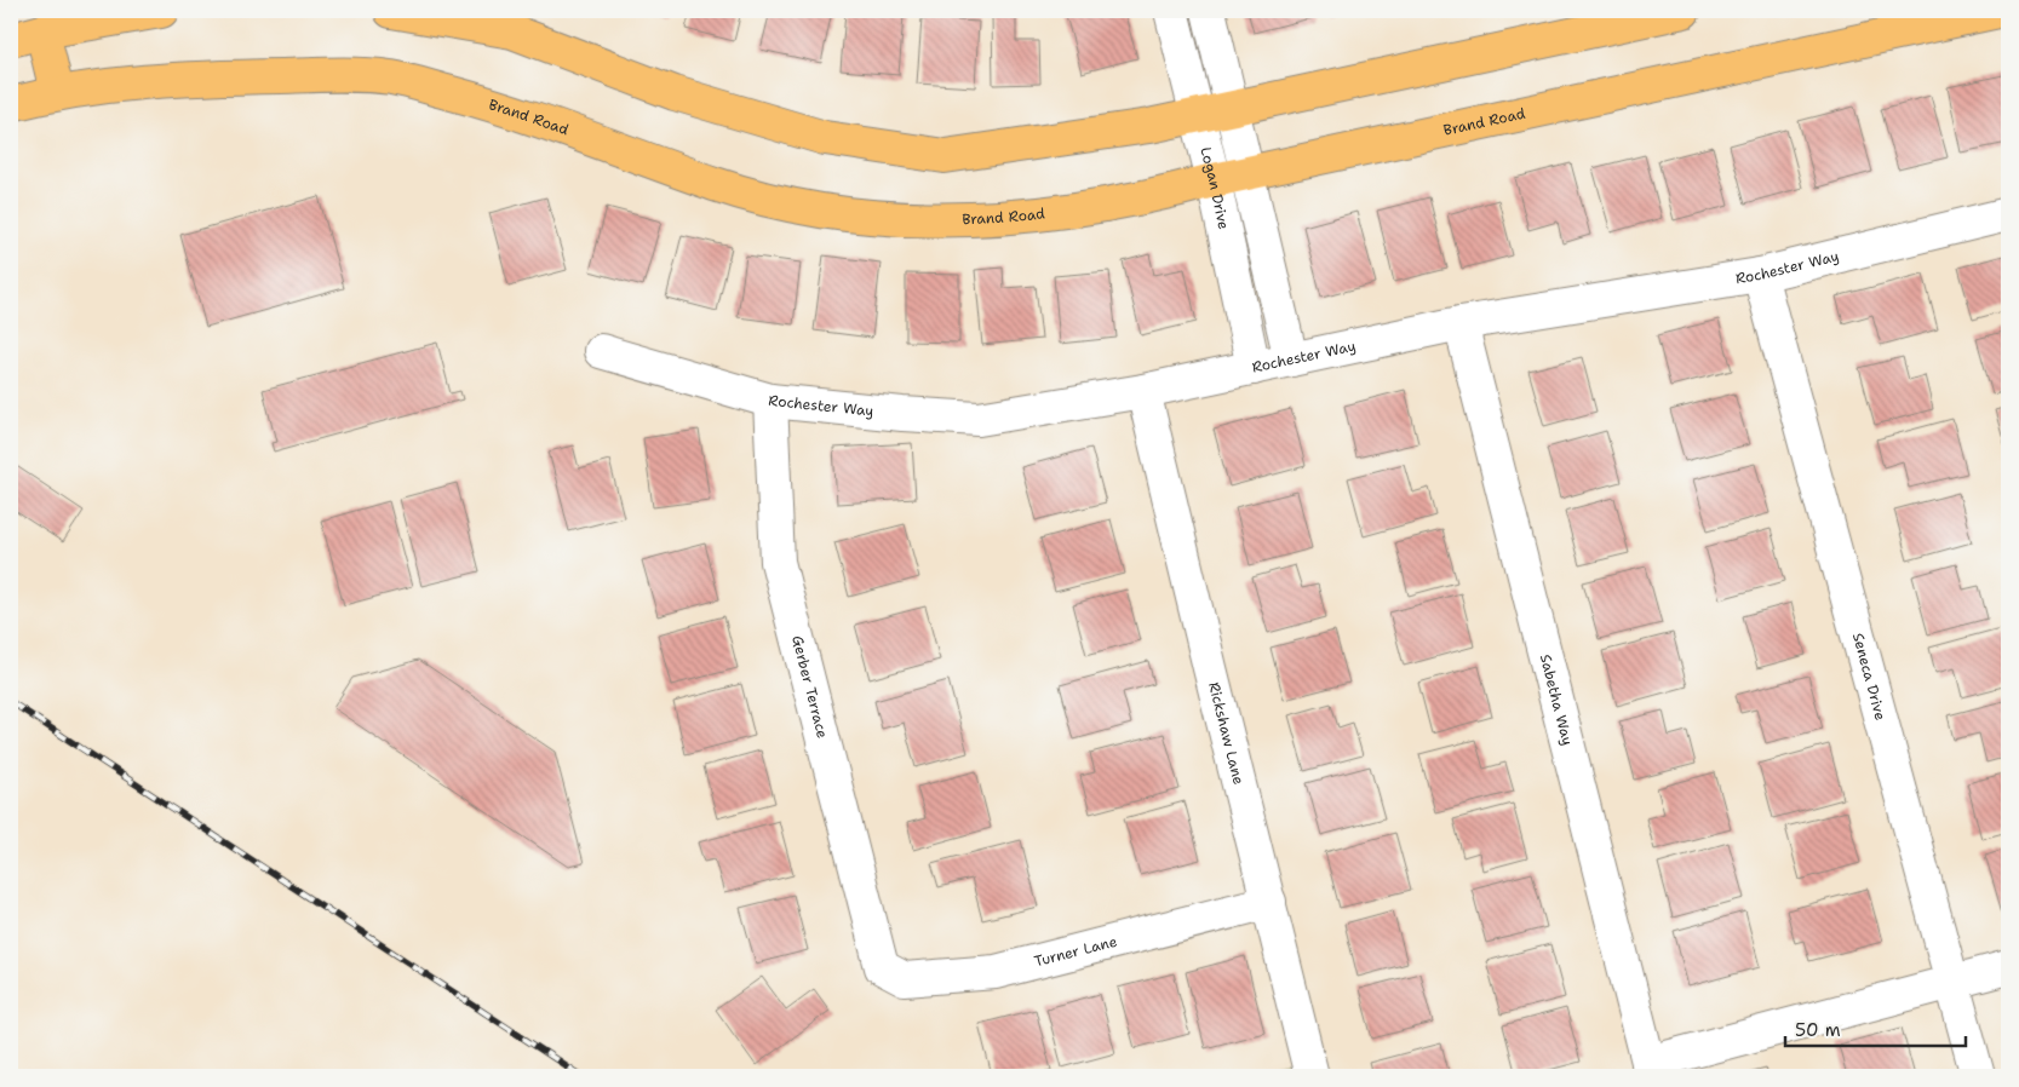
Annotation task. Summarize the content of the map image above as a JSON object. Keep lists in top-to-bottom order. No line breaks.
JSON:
{"streets":{"main road":["Brand Road"],"street":["Logan Drive","Rochester Way","Seneca Drive","Gerber Terrace","Sabetha Way","Rickshaw Lane","Turner Lane"]},"crossings":[["Brand Road","Logan Drive"],["Logan Drive","Rochester Way"],["Rochester Way","Seneca Drive"],["Rochester Way","Gerber Terrace"],["Rochester Way","Sabetha Way"],["Rochester Way","Rickshaw Lane"],["Gerber Terrace","Turner Lane"],["Rickshaw Lane","Turner Lane"]],"scale_bar":"50 m"}
